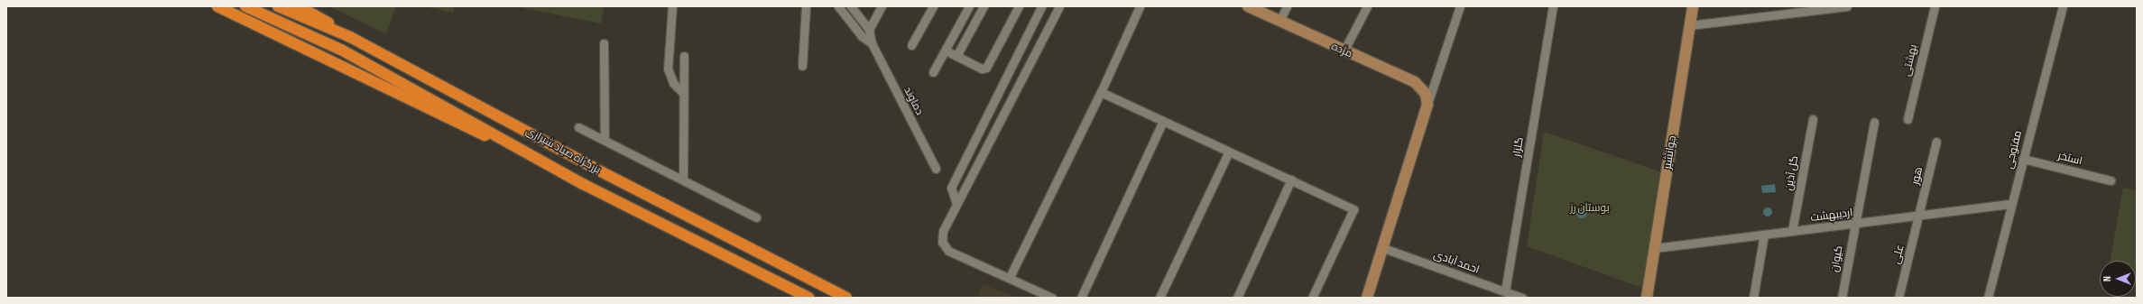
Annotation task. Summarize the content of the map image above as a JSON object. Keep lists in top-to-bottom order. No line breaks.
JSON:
{"streets":{"highway":["بزرگراه صیاد شیرازی"],"main road":["مژده","جوانشیر"],"street":["بهشتی","دماوند","گلزار","مفتوحی","استخر","گل آذین","هور","اردیبهشت","علی","کیوان","احمد آبادی"]},"crossings":[["گلزار","احمد آبادی"],["مفتوحی","استخر"],["مفتوحی","اردیبهشت"],["جوانشیر","اردیبهشت"],["گل آذین","اردیبهشت"],["هور","اردیبهشت"],["هور","علی"],["اردیبهشت","علی"],["اردیبهشت","کیوان"]],"parks":["بوستان رز"],"north":"left"}
